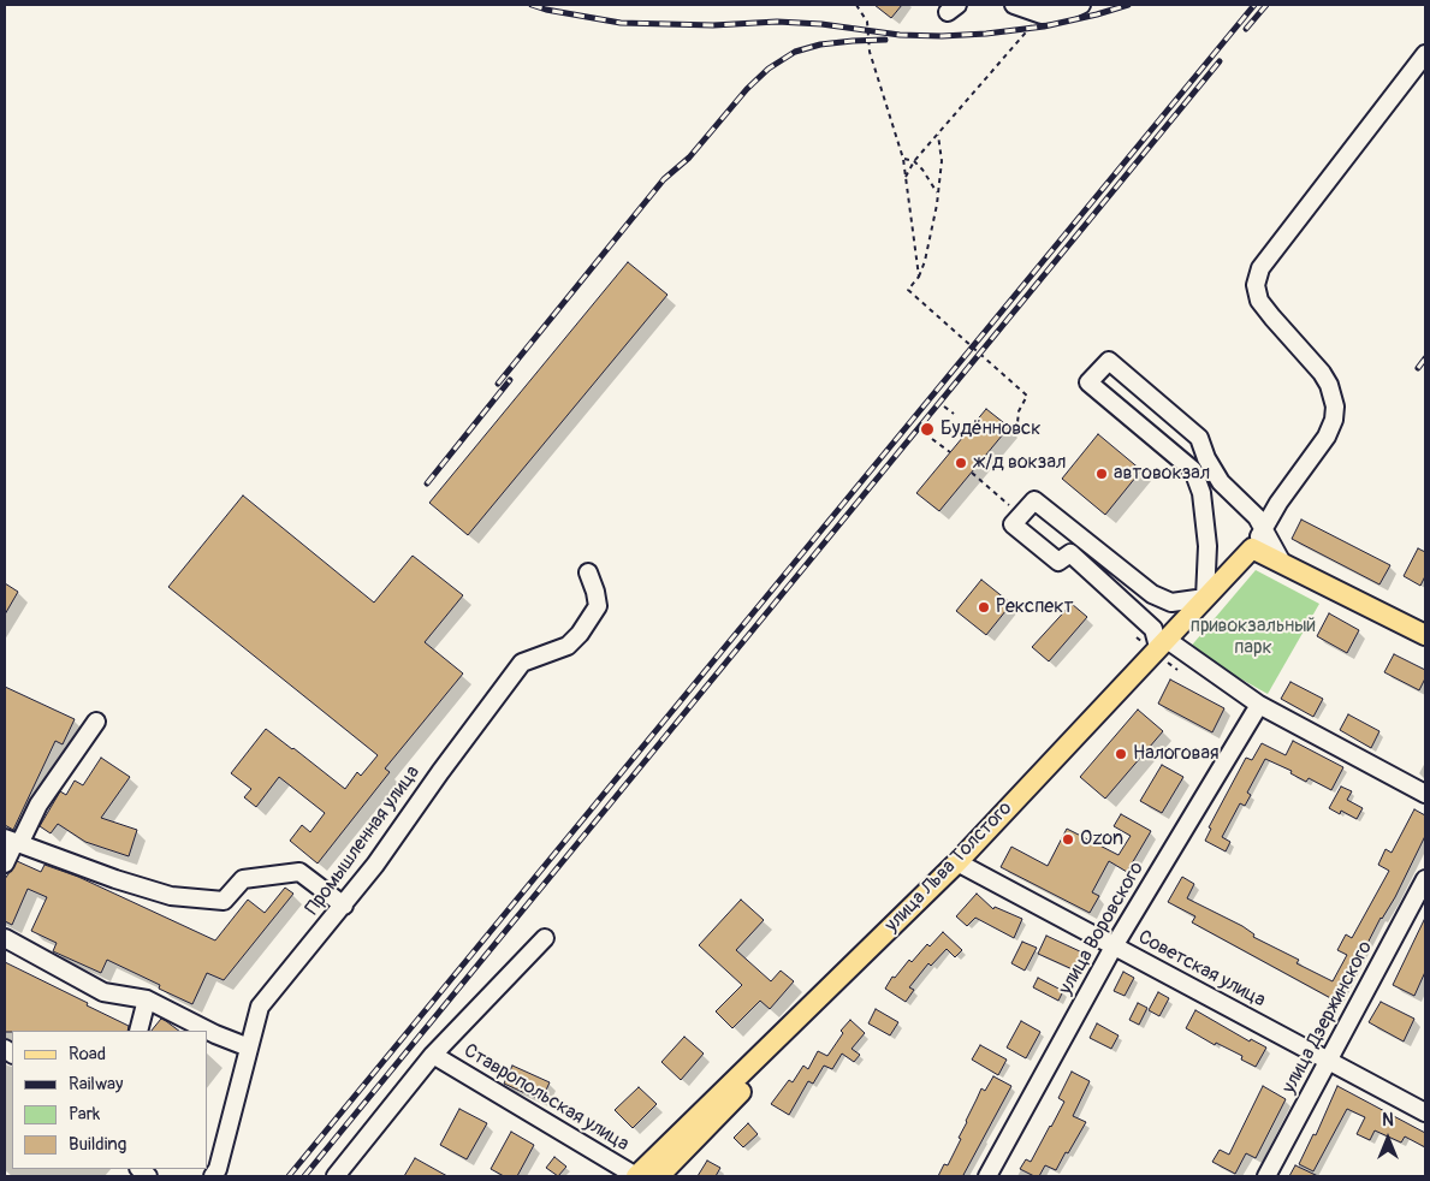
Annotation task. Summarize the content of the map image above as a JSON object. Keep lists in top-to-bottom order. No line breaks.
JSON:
{"streets":{"main road":["улица Льва Толстого"],"street":["Промышленная улица","улица Воровского","Советская улица","улица Дзержинского","Ставропольская улица"]},"crossings":[["улица Льва Толстого","Советская улица"],["улица Льва Толстого","Ставропольская улица"],["улица Воровского","Советская улица"],["Советская улица","улица Дзержинского"]],"parks":["привокзальный парк"],"places":["Будённовск","ж/д вокзал","автовокзал","Рекспект","Налоговая","Ozon"],"legend":["Road","Railway","Park","Building"],"north":"top"}
